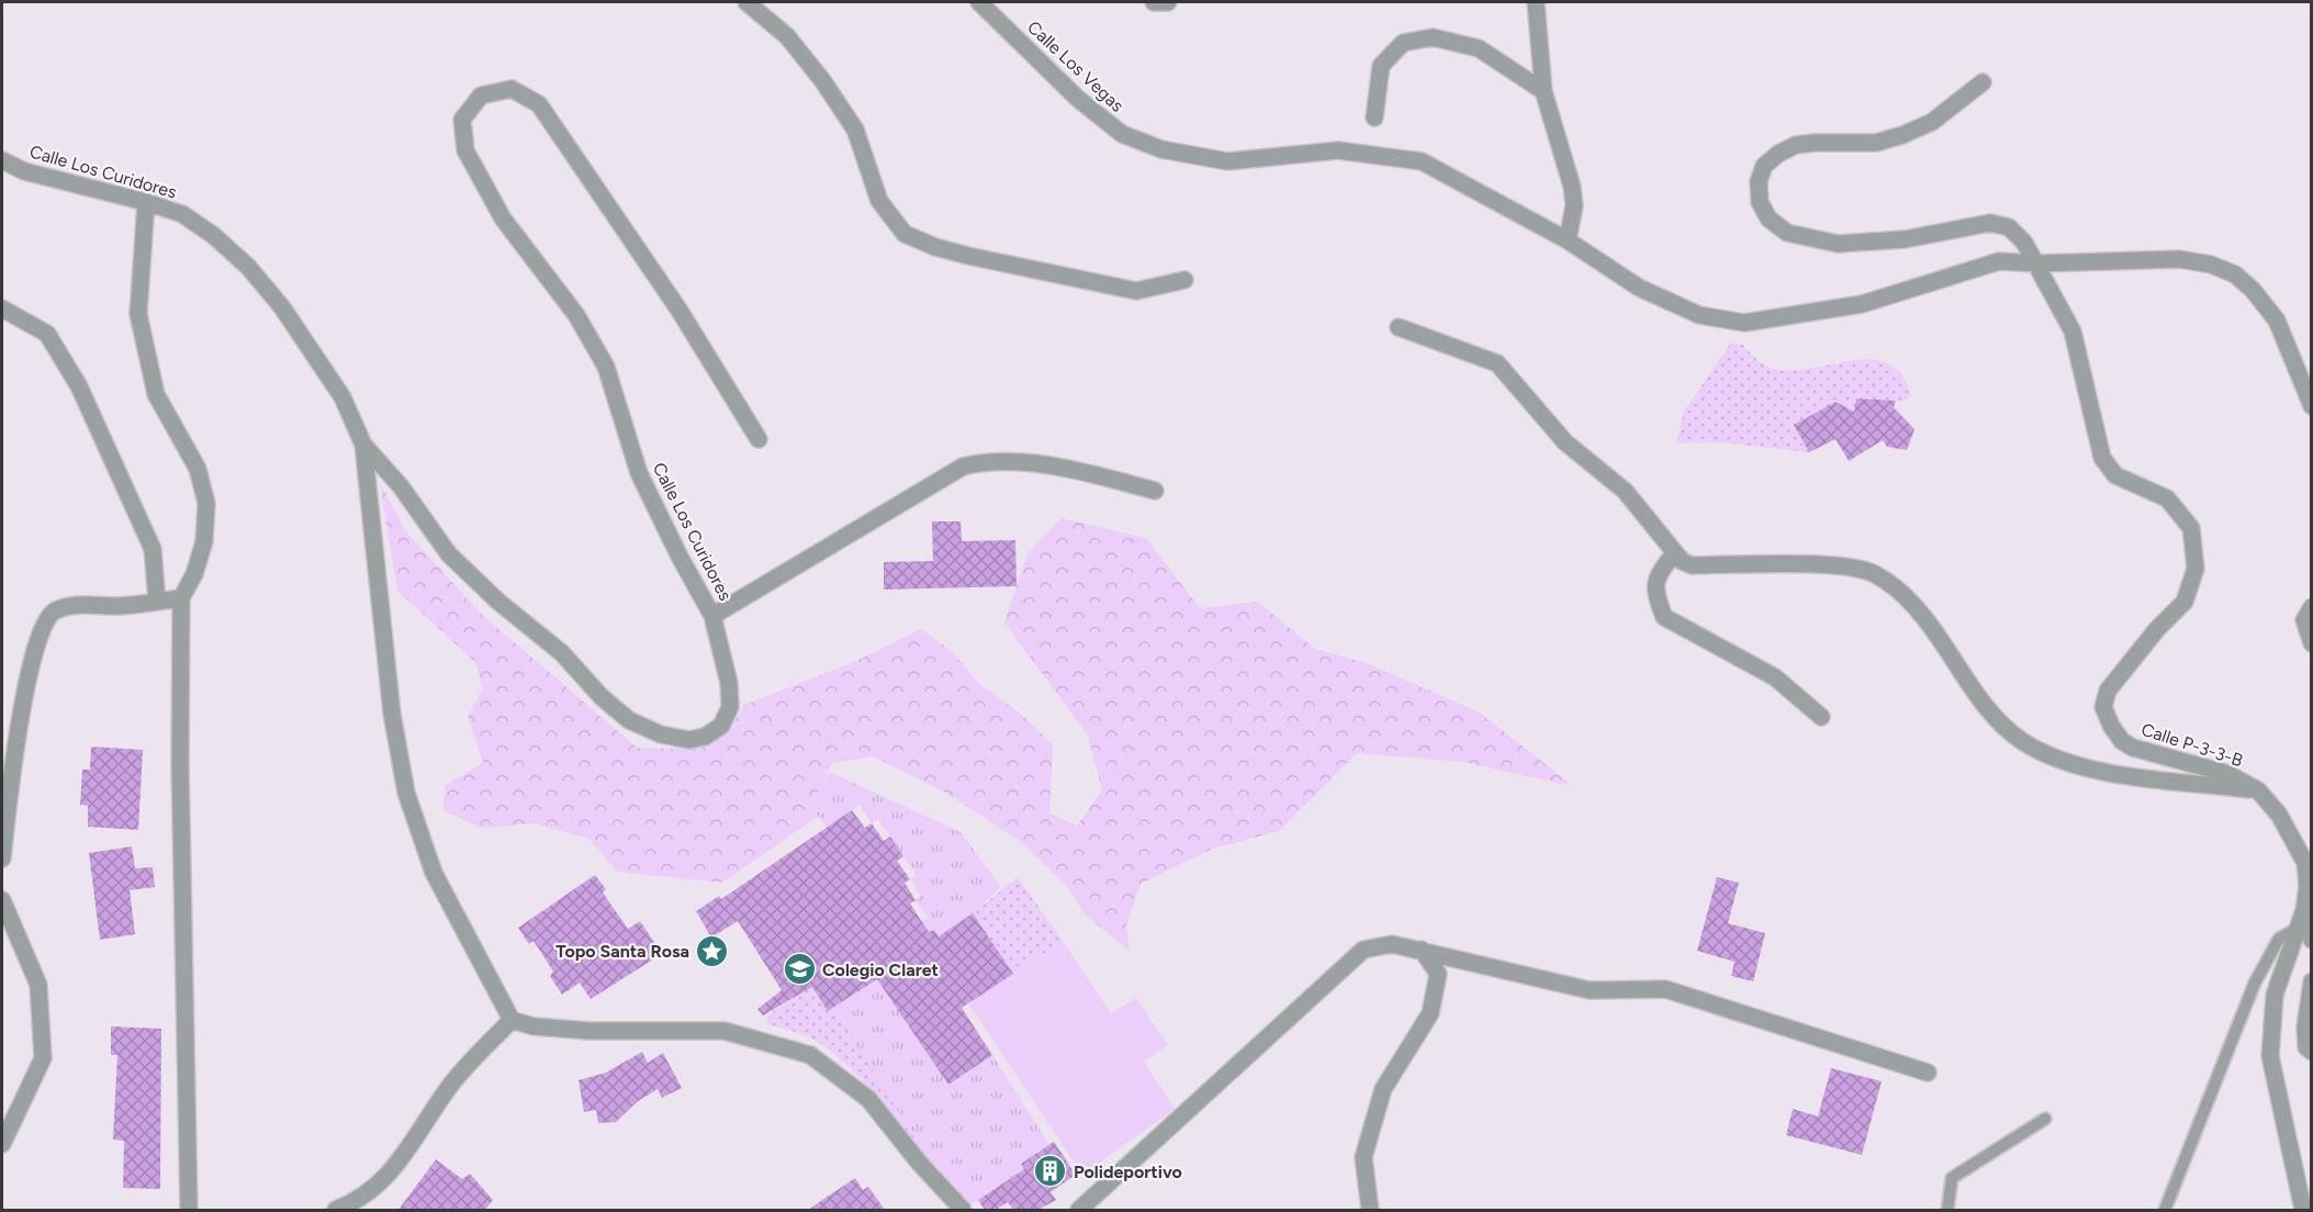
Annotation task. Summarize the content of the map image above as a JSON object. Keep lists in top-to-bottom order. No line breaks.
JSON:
{"streets":{"street":["Calle Los Vegas","Calle Los Curidores","Calle P-3-3-B"]},"crossings":[["Calle Los Vegas","Calle P-3-3-B"]],"places":{"place":["Topo Santa Rosa"],"school or university":["Colegio Claret"],"building":["Polideportivo"]}}
